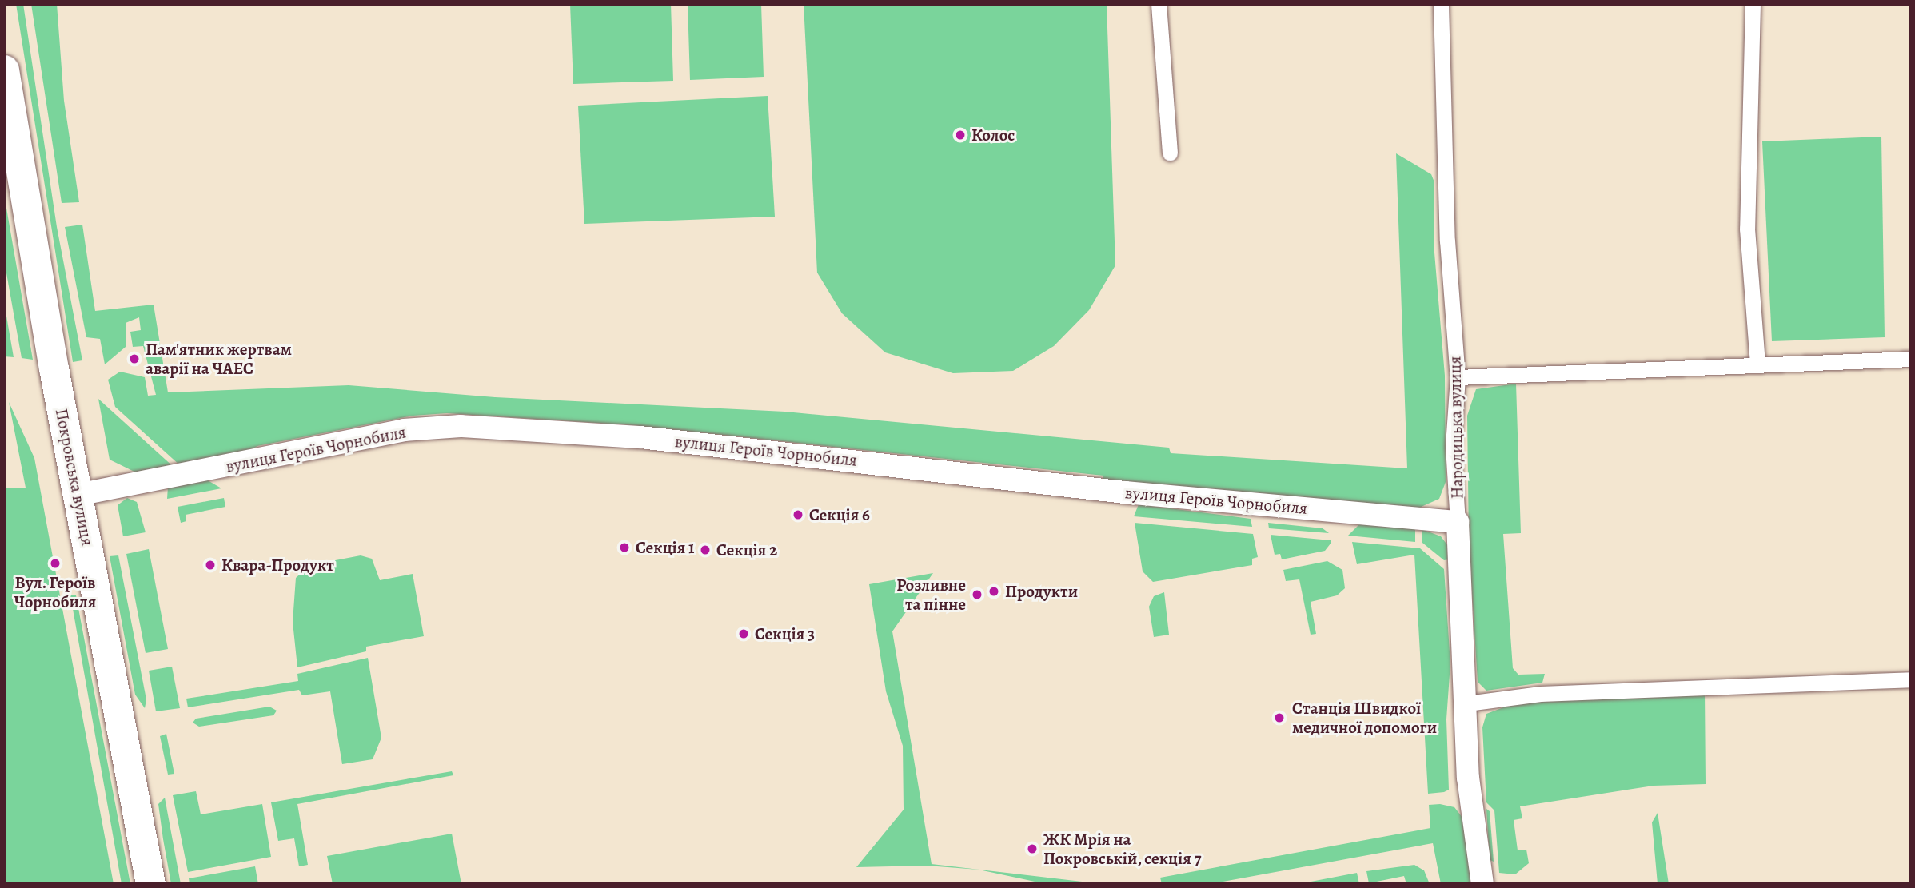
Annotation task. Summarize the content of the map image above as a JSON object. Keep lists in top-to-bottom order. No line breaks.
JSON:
{"streets":{"highway":["Покровська вулиця"],"street":["Народицька вулиця","вулиця Героїв Чорнобиля"]},"crossings":[["Народицька вулиця","вулиця Героїв Чорнобиля"],["вулиця Героїв Чорнобиля","Покровська вулиця"]],"places":["Колос","Пам'ятник жертвам аварії на ЧАЕС","Секція 6","Секція 1","Секція 2","Вул. Героїв Чорнобиля","Квара-Продукт","Продукти","Розливне та пінне","Секція 3","Станція Швидкої медичної допомоги","ЖК Мрія на Покровській, секція 7"]}
